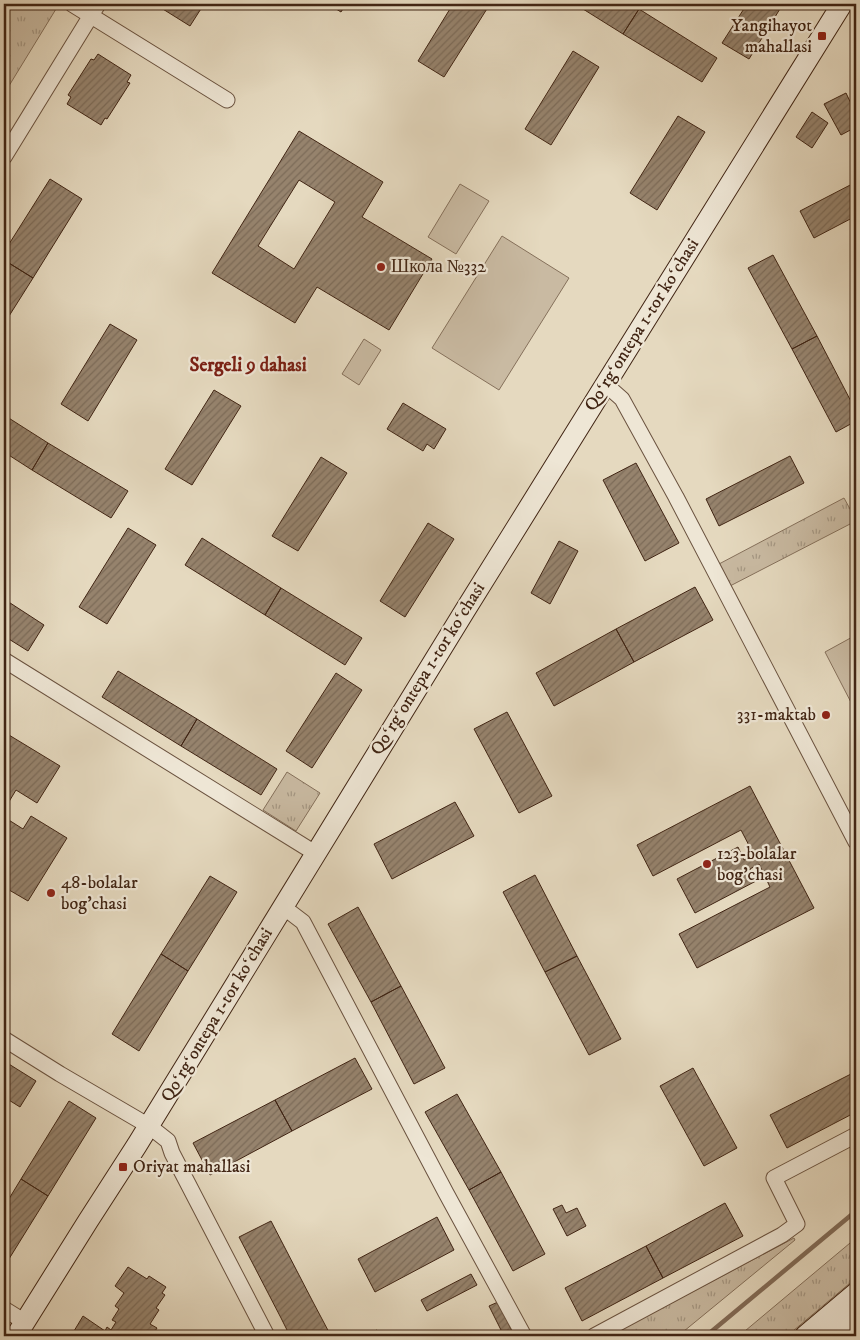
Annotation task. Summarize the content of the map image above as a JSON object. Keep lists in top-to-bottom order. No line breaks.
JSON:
{"streets":{"street":["Qoʻrgʻontepa 1-tor koʻchasi"]},"districts":["Sergeli 9 dahasi"],"places":{"transit":["Yangihayot mahallasi","Oriyat mahallasi"],"other":["Школа №332","331-maktab","123-bolalar bog'chasi","48-bolalar bog'chasi"]}}
